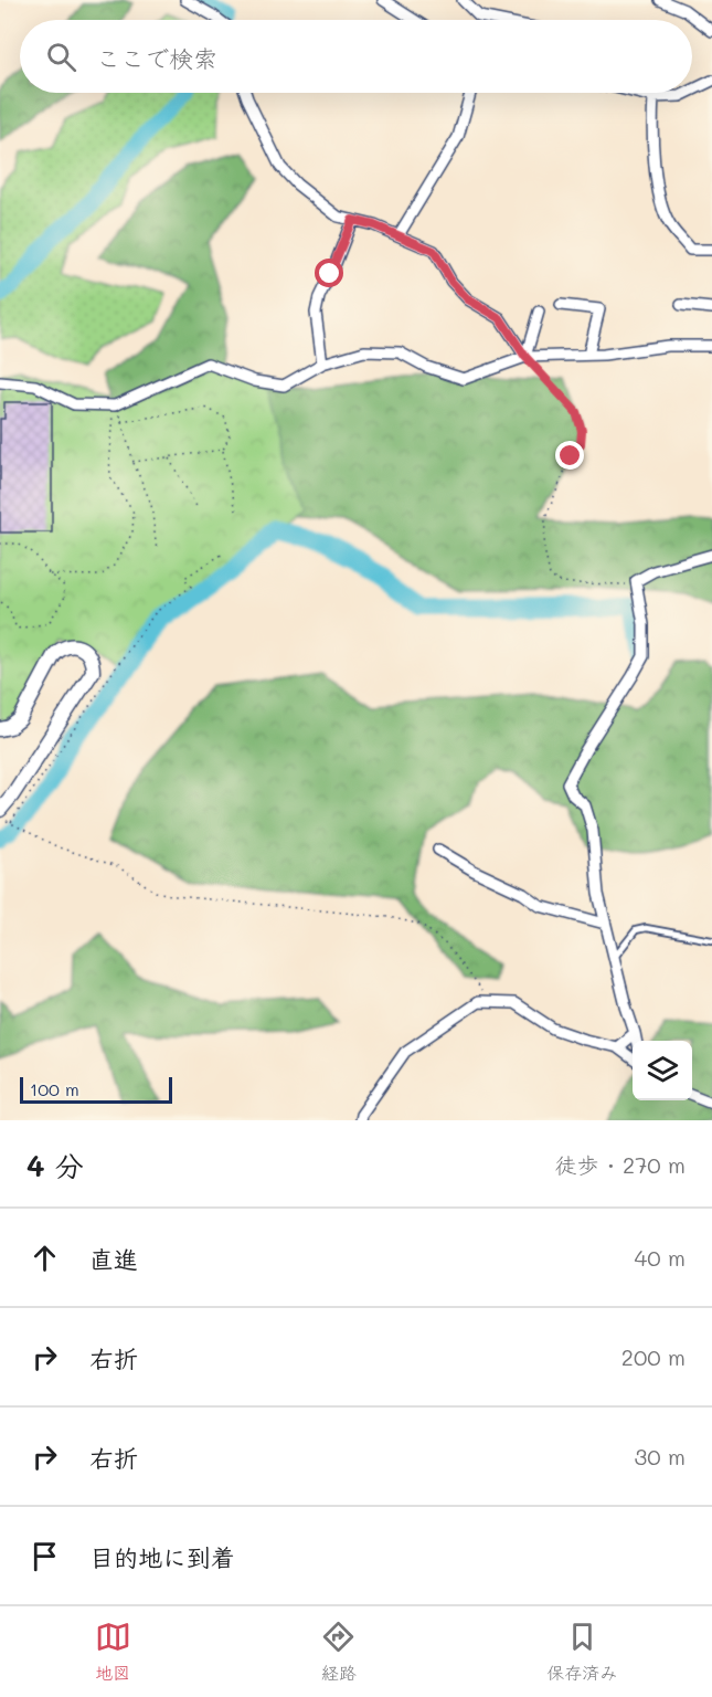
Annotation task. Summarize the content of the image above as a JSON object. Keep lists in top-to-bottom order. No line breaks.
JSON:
{"scale_bar":"100 m","page":{"search":"ここで検索","scale":"100 m","heading":["4 分","徒歩 · 270 m"],"list":[["直進","40 m"],["右折","200 m"],["右折","30 m"],"目的地に到着"],"nav":["地図","経路","保存済み"]}}
